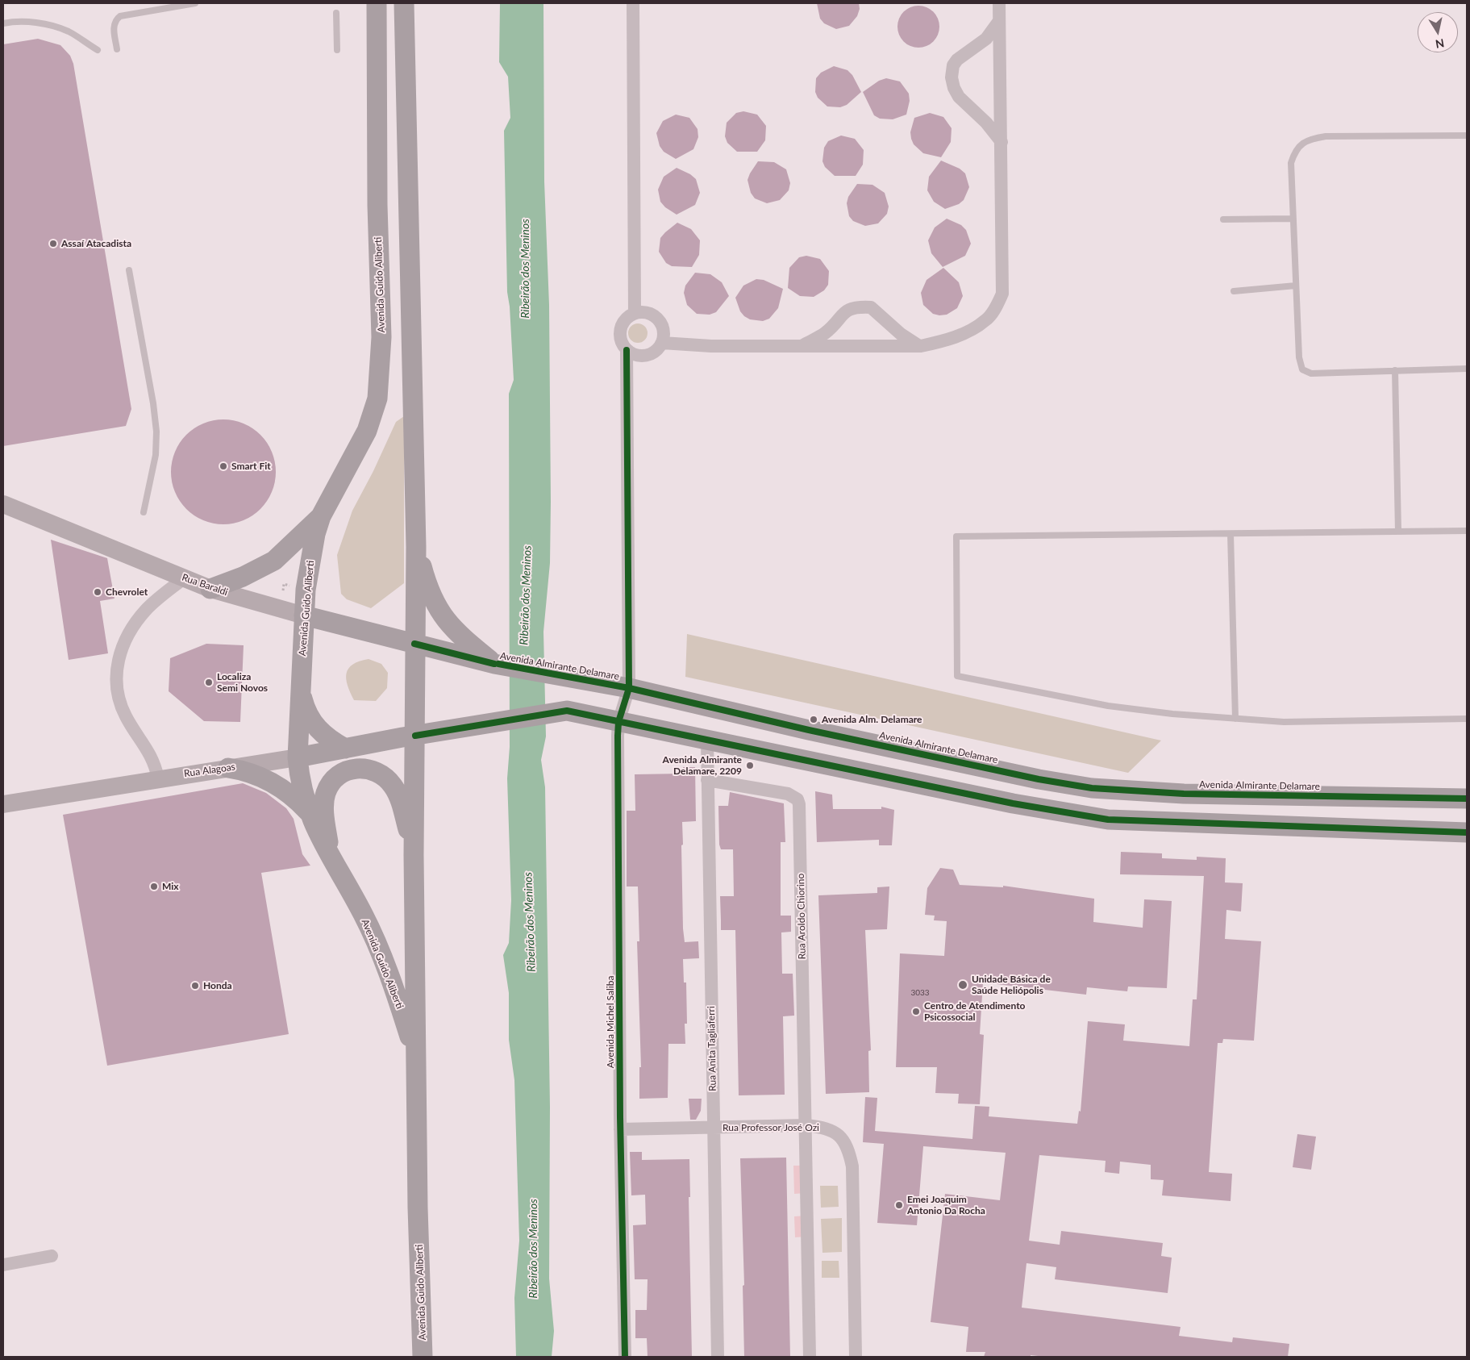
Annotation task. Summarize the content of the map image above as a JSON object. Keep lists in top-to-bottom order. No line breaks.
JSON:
{"streets":{"main road":["Avenida Guido Aliberti","Rua Baraldi","Avenida Almirante Delamare","Rua Alagoas"],"street":["Rua Aroldo Chiorino","Avenida Michel Saliba","Rua Anita Tagliaferri","Rua Professor José Ozi"]},"crossings":[["Avenida Guido Aliberti","Rua Baraldi"],["Avenida Guido Aliberti","Avenida Almirante Delamare"],["Avenida Guido Aliberti","Rua Alagoas"],["Rua Baraldi","Avenida Almirante Delamare"],["Avenida Almirante Delamare","Avenida Michel Saliba"],["Rua Aroldo Chiorino","Rua Anita Tagliaferri"],["Rua Aroldo Chiorino","Rua Professor José Ozi"],["Avenida Michel Saliba","Rua Professor José Ozi"],["Rua Anita Tagliaferri","Rua Professor José Ozi"]],"water":["Ribeirão dos Meninos"],"places":["Assaí Atacadista","Smart Fit","Chevrolet","Localiza Semi Novos","Avenida Alm. Delamare","Avenida Almirante Delamare, 2209","Mix","Unidade Básica de Saúde Heliópolis","Honda","Centro de Atendimento Psicossocial","Emei Joaquim Antonio Da Rocha"],"house_numbers":["3033"],"north":"bottom"}
